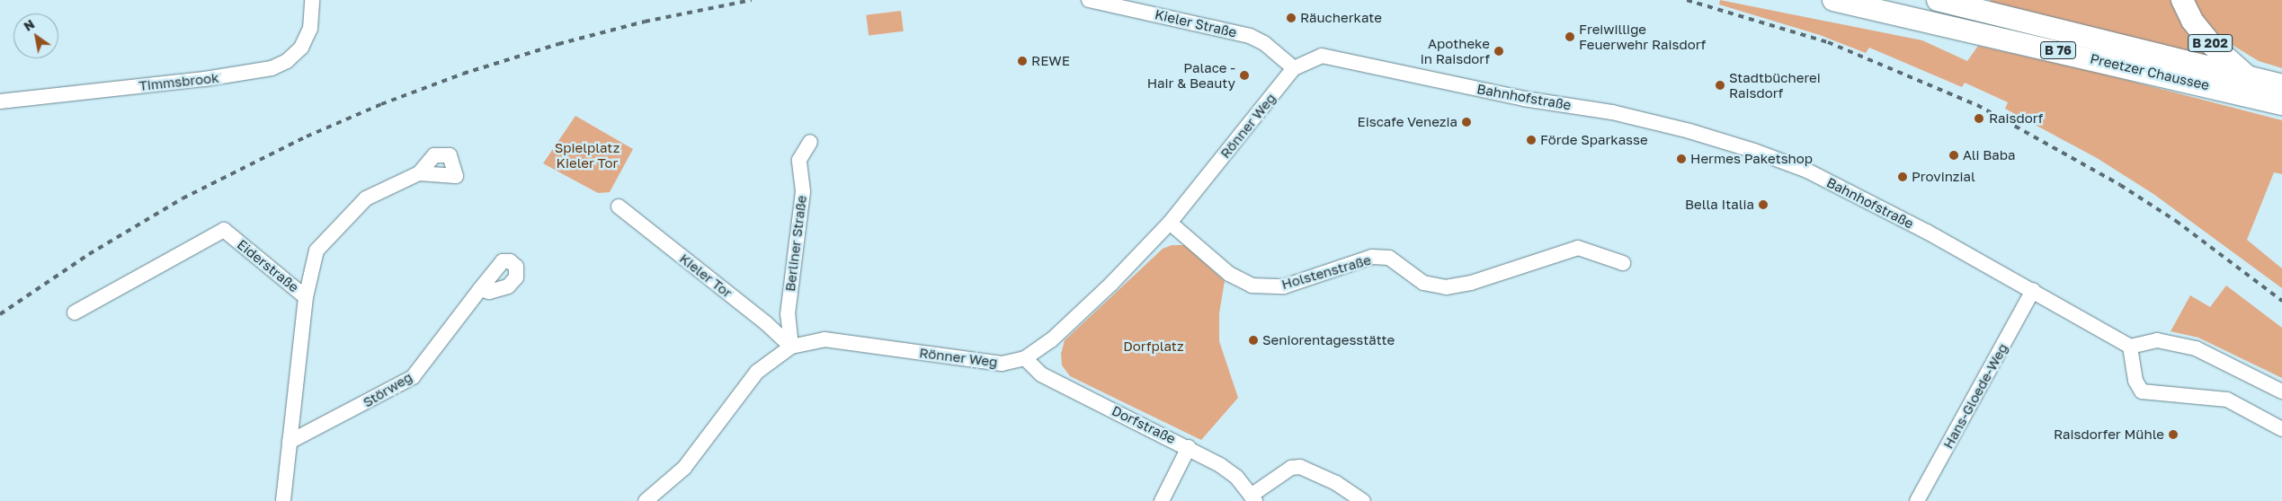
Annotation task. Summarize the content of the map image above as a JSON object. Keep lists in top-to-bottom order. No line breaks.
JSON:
{"streets":{"highway":["B 202","B 76","Preetzer Chaussee"],"street":["Kieler Straße","Timmsbrook","Bahnhofstraße","Rönner Weg","Berliner Straße","Eiderstraße","Holstenstraße","Kieler Tor","Störweg","Hans-Gloede-Weg","Dorfstraße"]},"crossings":[["Kieler Straße","Bahnhofstraße"],["Kieler Straße","Rönner Weg"],["B 202","Preetzer Chaussee"],["Bahnhofstraße","Rönner Weg"],["Bahnhofstraße","Hans-Gloede-Weg"],["Rönner Weg","Berliner Straße"],["Rönner Weg","Holstenstraße"],["Rönner Weg","Kieler Tor"],["Rönner Weg","Dorfstraße"],["Berliner Straße","Kieler Tor"],["Eiderstraße","Störweg"]],"parks":["Spielplatz Kieler Tor","Dorfplatz"],"places":["Räucherkate","Freiwillige Feuerwehr Raisdorf","Apotheke in Raisdorf","REWE","Palace - Hair & Beauty","Stadtbücherei Raisdorf","Raisdorf","Eiscafe Venezia","Förde Sparkasse","Ali Baba","Hermes Paketshop","Provinzial","Bella Italia","Seniorentagesstätte","Raisdorfer Mühle"],"north":"top left"}
